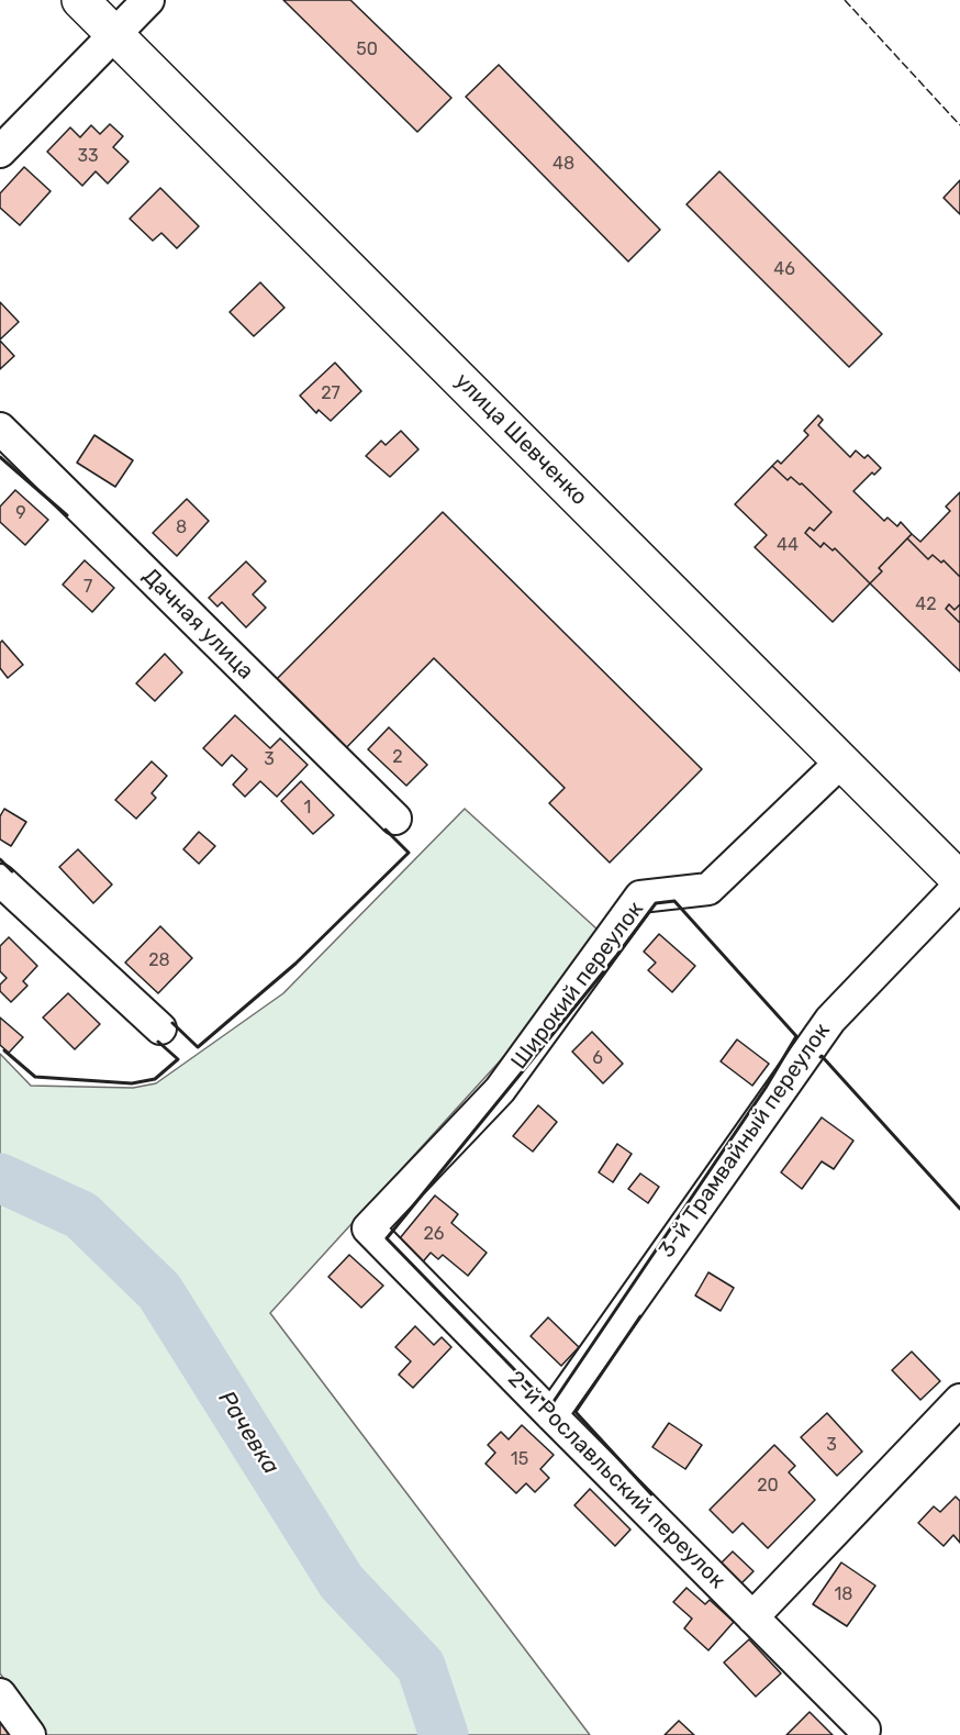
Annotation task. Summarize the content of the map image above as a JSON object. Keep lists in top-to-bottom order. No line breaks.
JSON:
{"streets":{"main road":["улица Шевченко"],"street":["Дачная улица","Широкий переулок","3-й Трамвайный переулок","2-й Рославльский переулок"]},"crossings":[["улица Шевченко","Широкий переулок"],["улица Шевченко","3-й Трамвайный переулок"],["Широкий переулок","2-й Рославльский переулок"],["3-й Трамвайный переулок","2-й Рославльский переулок"]],"water":["Рачевка"],"house_numbers":["50","33","48","46","27","9","8","44","7","42","2","3","1","28","6","26","3","15","20","18"]}
